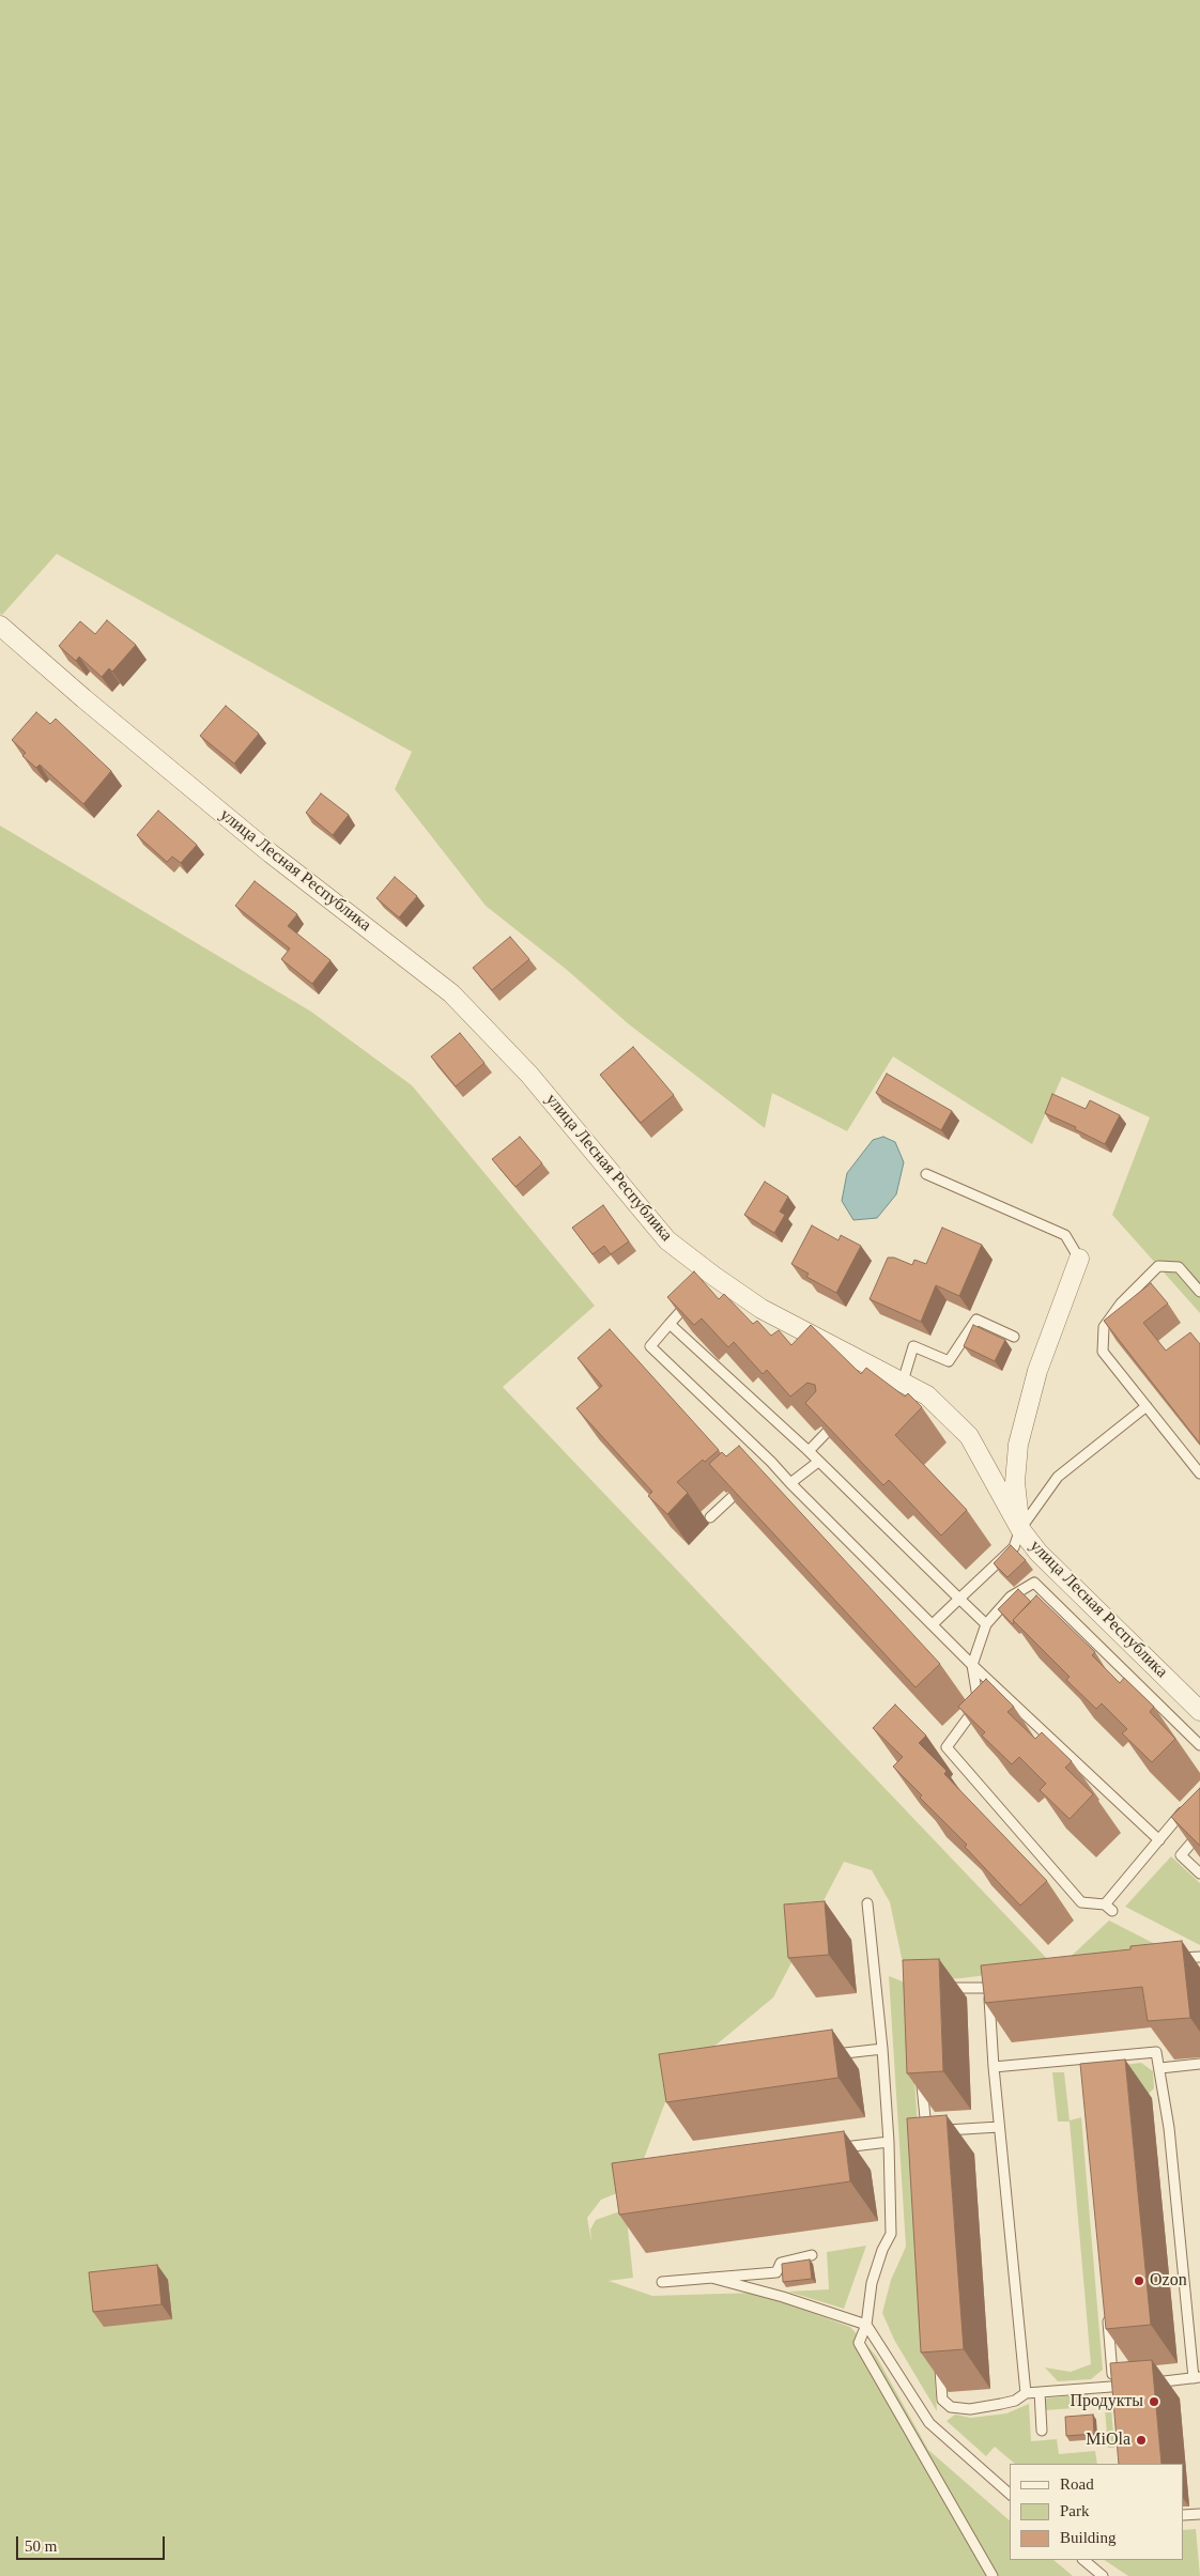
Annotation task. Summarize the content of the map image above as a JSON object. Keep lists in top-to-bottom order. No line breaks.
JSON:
{"streets":{"street":["улица Лесная Республика"]},"places":["Ozon","Продукты","MiOla"],"legend":["Road","Park","Building"],"scale_bar":"50 m"}
